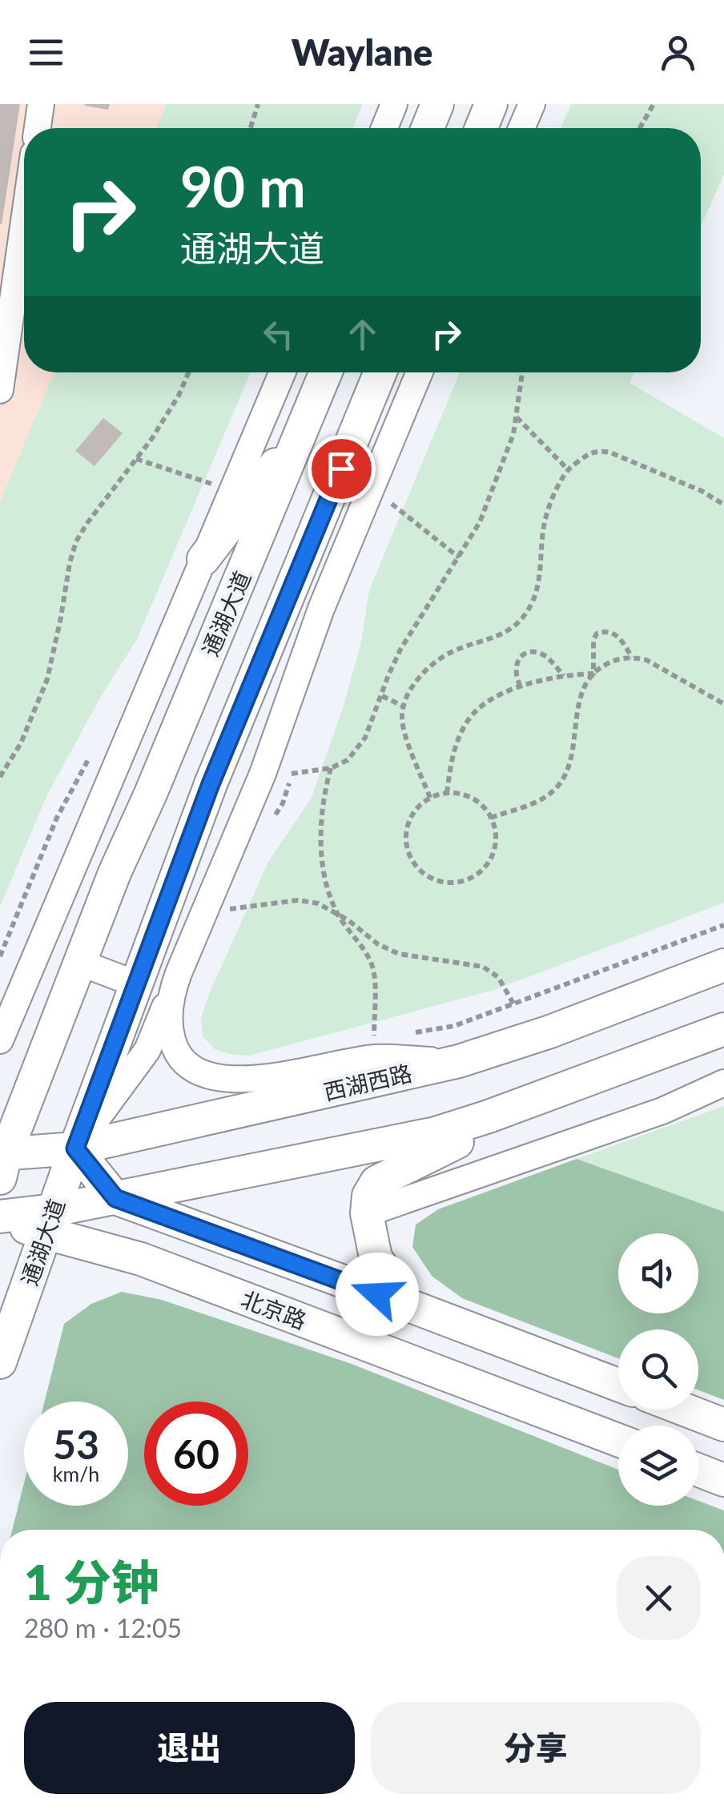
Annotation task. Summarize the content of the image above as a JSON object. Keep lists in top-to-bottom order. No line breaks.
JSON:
{"streets":{"main road":["通湖大道","西湖西路","北京路"]},"crossings":[["通湖大道","西湖西路"],["通湖大道","北京路"]],"page":{"header":"Waylane","turn":["90 m","通湖大道"],"speed":"53 km/h","limit":"60","heading":["1 分钟","280 m · 12:05"],"buttons":["退出","分享"]}}
